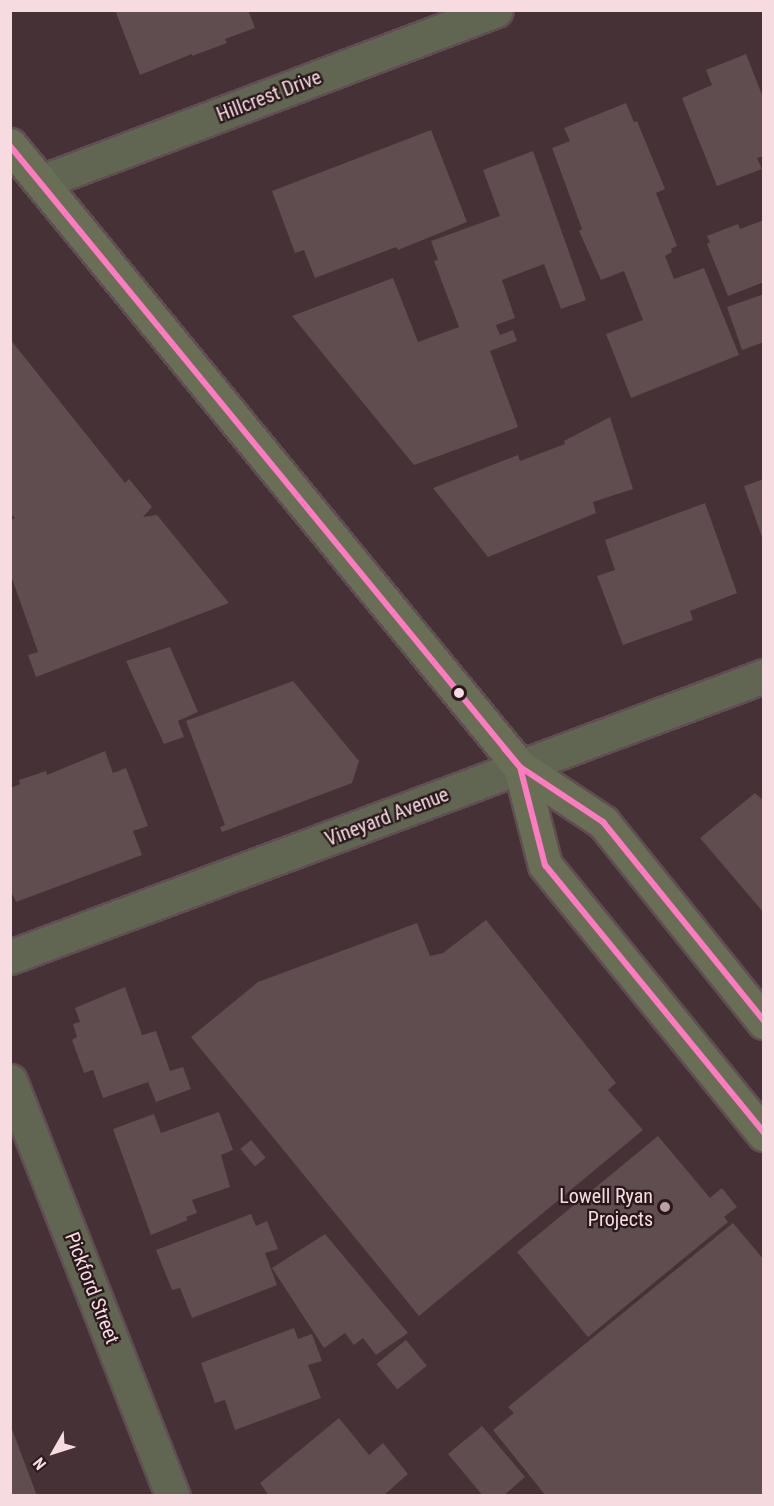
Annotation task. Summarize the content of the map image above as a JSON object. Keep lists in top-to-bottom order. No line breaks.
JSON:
{"streets":{"street":["Hillcrest Drive","Vineyard Avenue","Pickford Street"]},"places":["Lowell Ryan Projects"],"north":"bottom left"}
